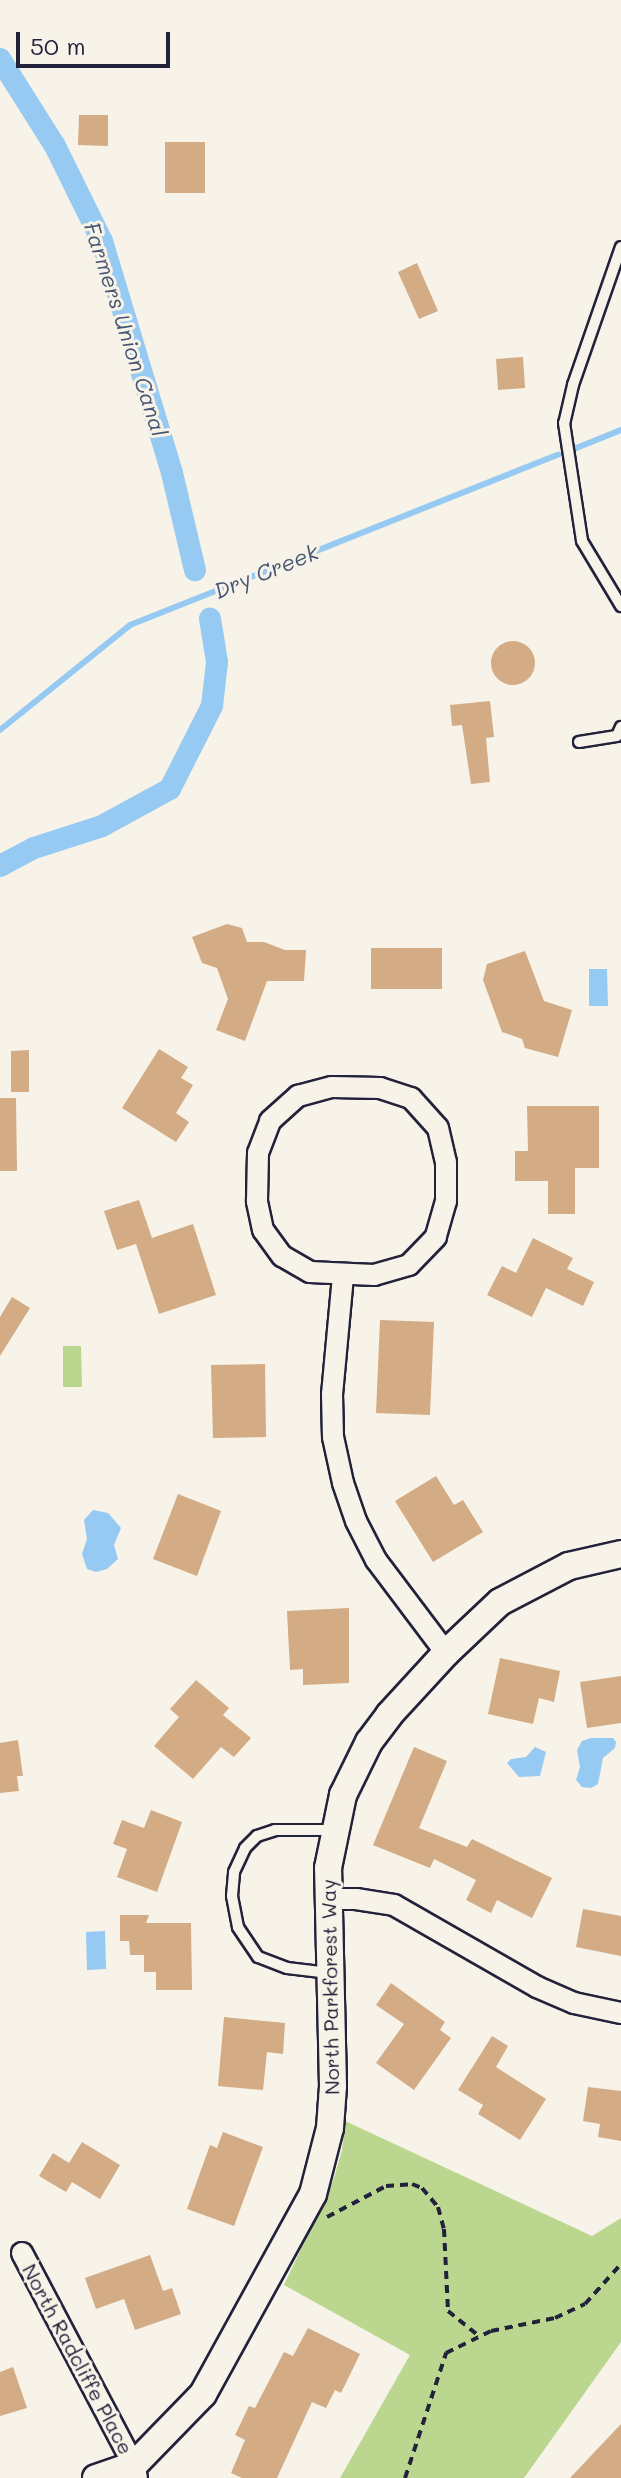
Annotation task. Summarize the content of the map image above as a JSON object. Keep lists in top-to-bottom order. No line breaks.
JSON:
{"streets":{"street":["North Parkforest Way","North Radcliffe Place"]},"crossings":[["North Parkforest Way","North Radcliffe Place"]],"water":["Farmers Union Canal","Dry Creek"],"scale_bar":"50 m"}
